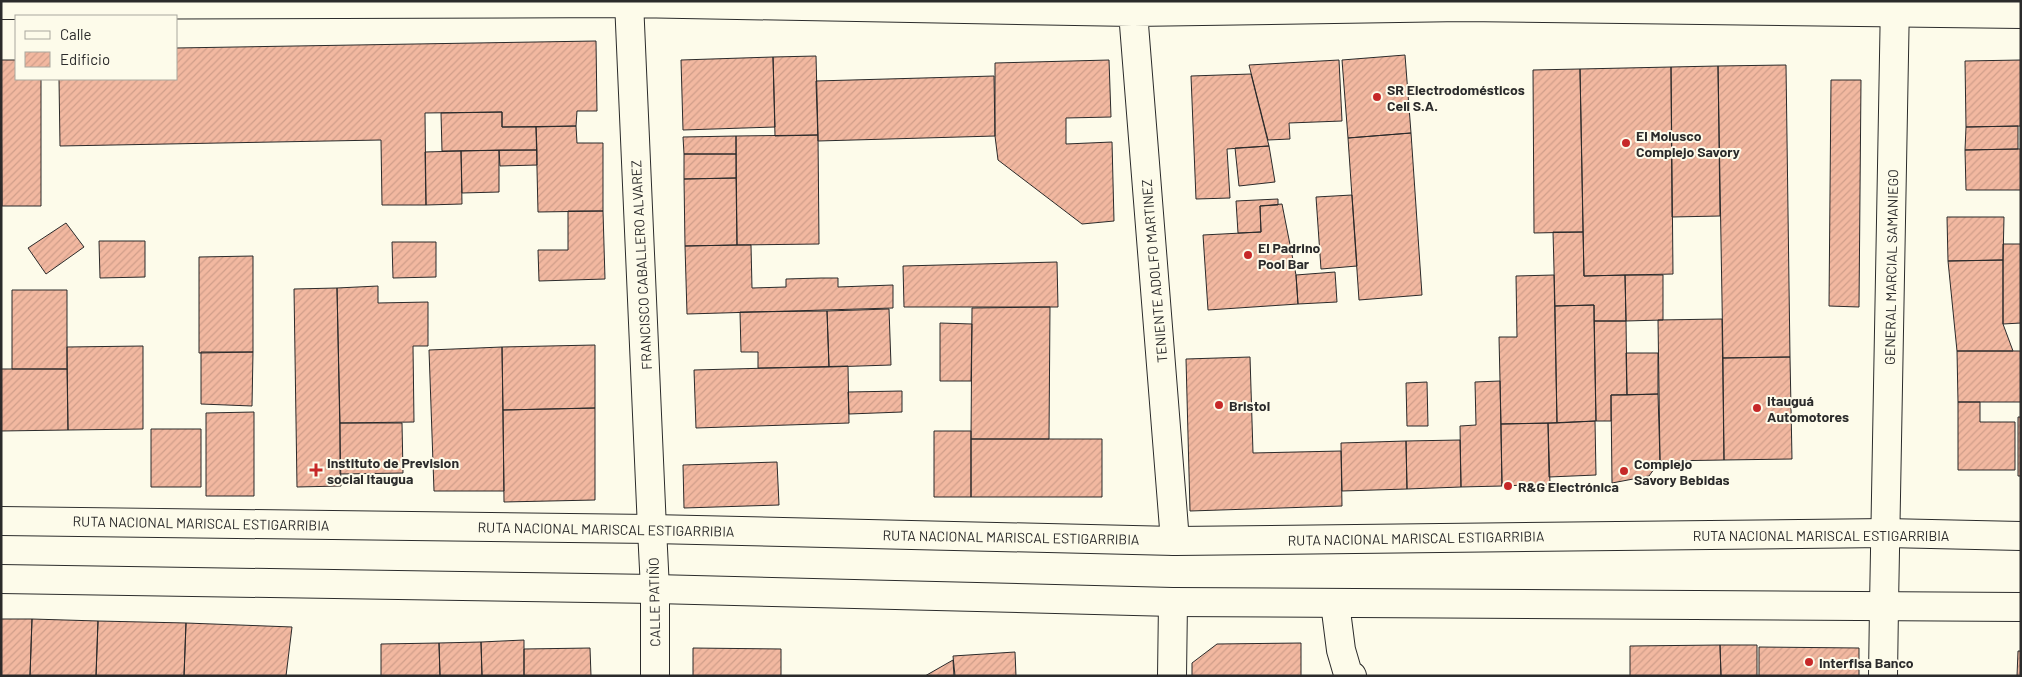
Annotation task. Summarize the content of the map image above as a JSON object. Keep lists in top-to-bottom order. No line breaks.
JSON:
{"streets":{"main road":["FRANCISCO CABALLERO ALVAREZ","GENERAL MARCIAL SAMANIEGO","TENIENTE ADOLFO MARTINEZ","RUTA NACIONAL MARISCAL ESTIGARRIBIA","CALLE PATIÑO"]},"crossings":[["FRANCISCO CABALLERO ALVAREZ","RUTA NACIONAL MARISCAL ESTIGARRIBIA"],["FRANCISCO CABALLERO ALVAREZ","CALLE PATIÑO"],["GENERAL MARCIAL SAMANIEGO","RUTA NACIONAL MARISCAL ESTIGARRIBIA"],["TENIENTE ADOLFO MARTINEZ","RUTA NACIONAL MARISCAL ESTIGARRIBIA"],["RUTA NACIONAL MARISCAL ESTIGARRIBIA","CALLE PATIÑO"]],"places":{"other":["SR Electrodomésticos Cell S.A.","El Molusco Complejo Savory","El Padrino Pool Bar","Bristol","Itauguá Automotores","Complejo Savory Bebidas","R&G Electrónica","Interfisa Banco"],"health":["Instituto de Prevision social Itaugua"]},"legend":["Calle","Edificio"]}
